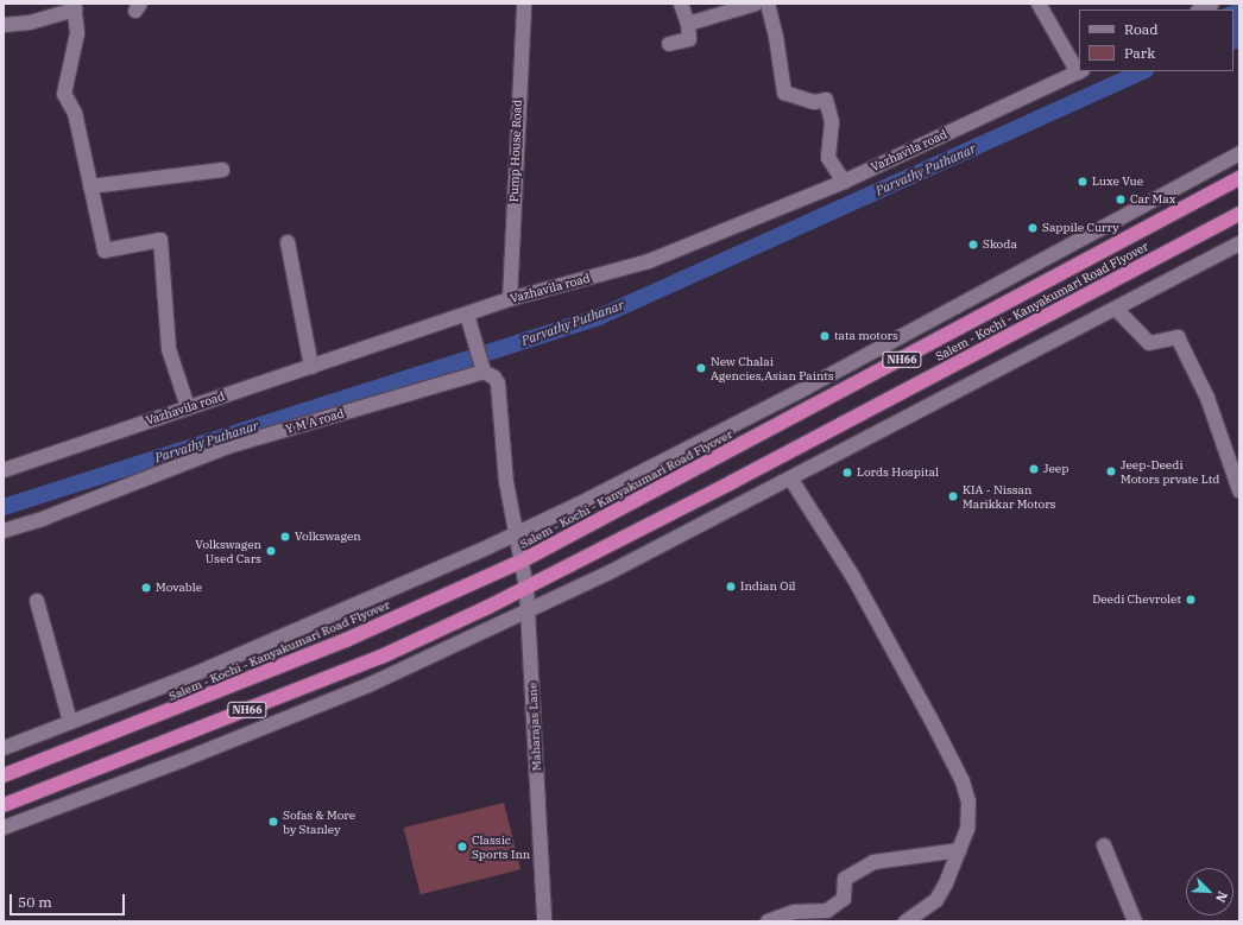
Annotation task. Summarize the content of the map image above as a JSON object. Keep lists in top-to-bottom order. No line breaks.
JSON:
{"streets":{"highway":["Salem - Kochi - Kanyakumari Road Flyover","NH66"],"street":["Pump House Road","Vazhavila road","Y M A road","Maharajas Lane"]},"crossings":[["Pump House Road","Vazhavila road"],["Vazhavila road","Maharajas Lane"],["Salem - Kochi - Kanyakumari Road Flyover","Maharajas Lane"],["Y M A road","Maharajas Lane"]],"water":["Parvathy Puthanar"],"places":["Luxe Vue","Car Max","Sappile Curry","Skoda","tata motors","New Chalai Agencies,Asian Paints","Jeep","Jeep-Deedi Motors prvate Ltd","Lords Hospital","KIA - Nissan Marikkar Motors","Volkswagen","Volkswagen Used Cars","Indian Oil","Movable","Deedi Chevrolet","Sofas & More by Stanley","Classic Sports Inn"],"legend":["Road","Park"],"scale_bar":"50 m","north":"bottom right"}
